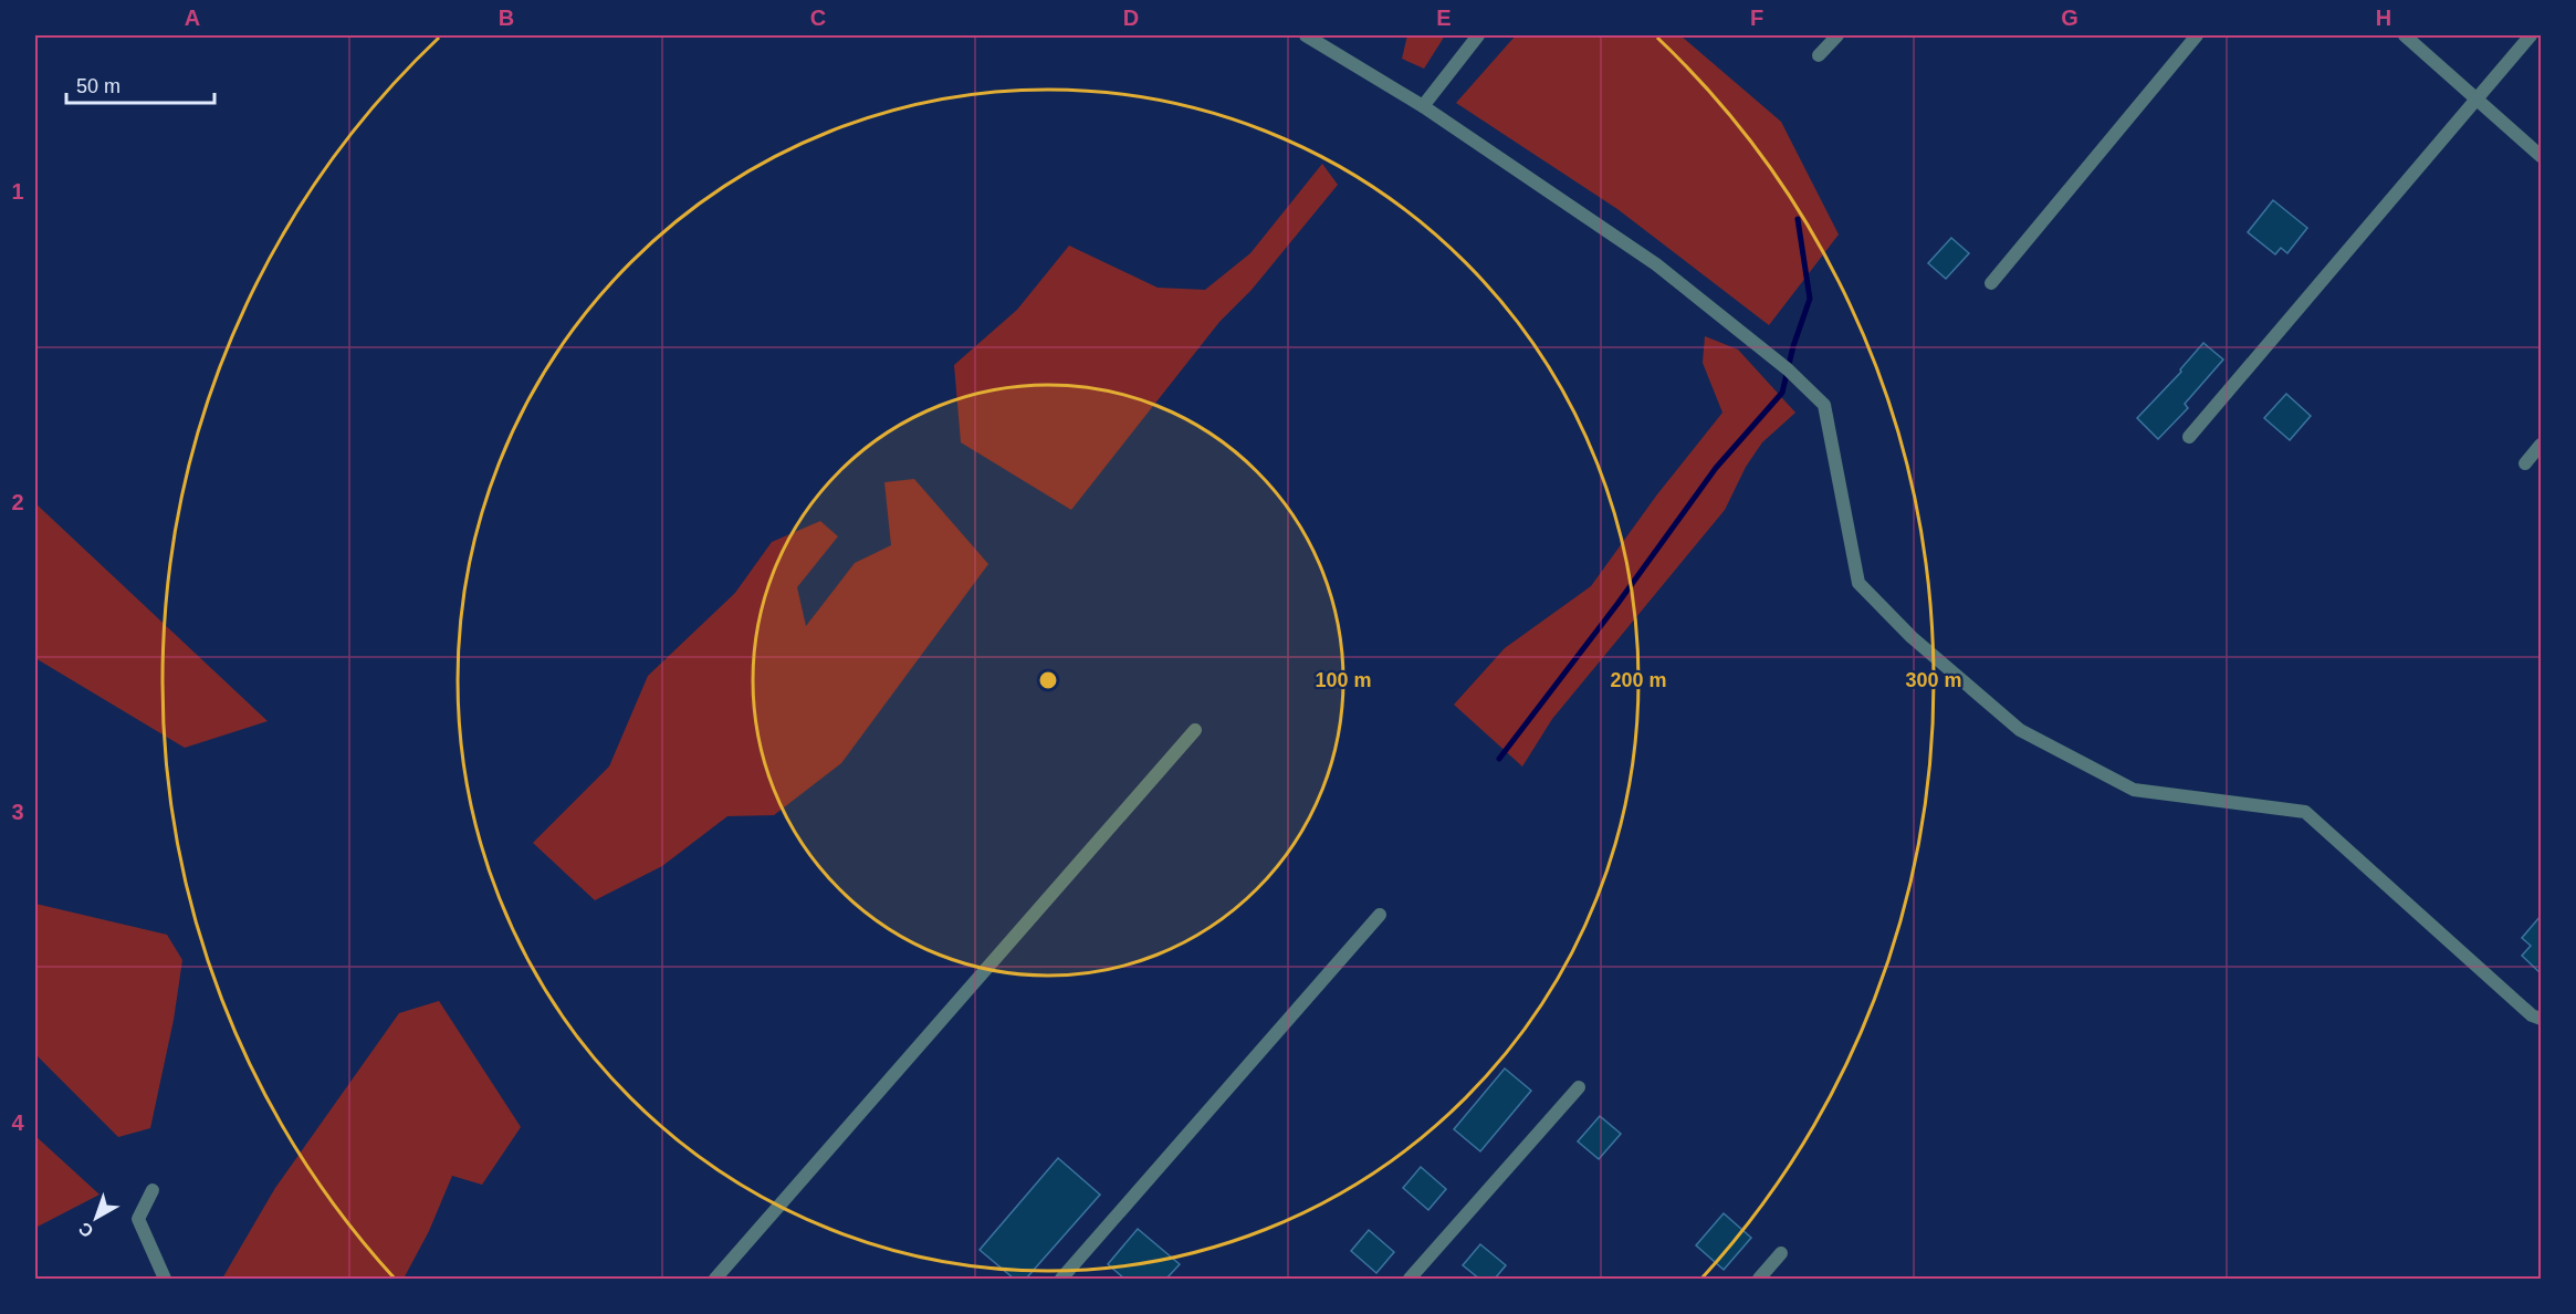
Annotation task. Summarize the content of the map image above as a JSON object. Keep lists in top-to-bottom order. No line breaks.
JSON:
{"scale_bar":"50 m","north":"bottom left","grid":{"columns":["A","B","C","D","E","F","G","H"],"rows":["1","2","3","4"]},"rings":["100 m","200 m","300 m"]}
